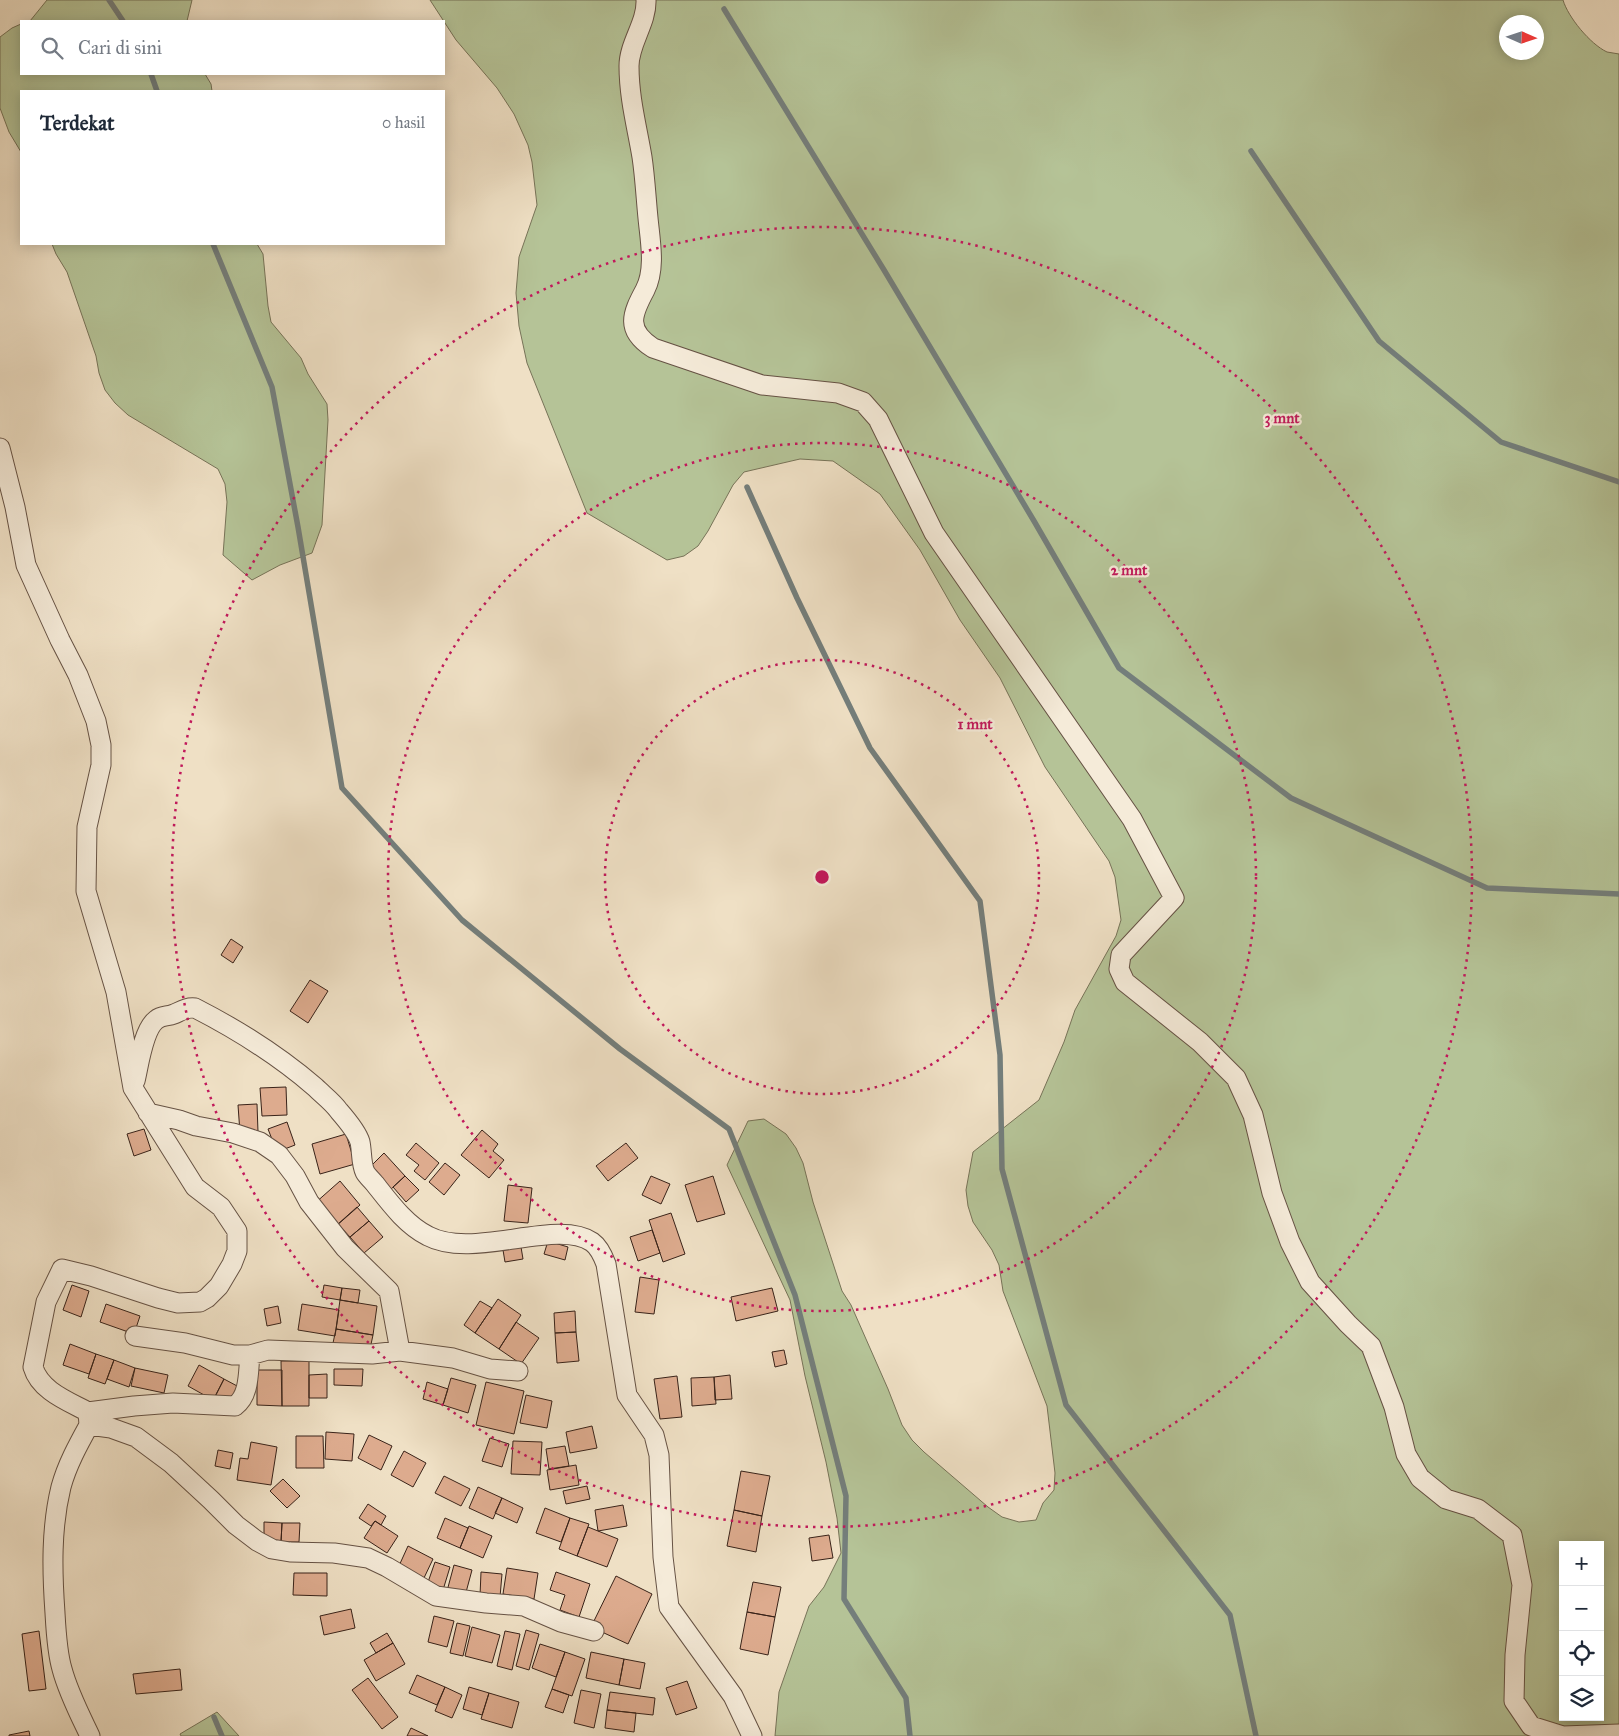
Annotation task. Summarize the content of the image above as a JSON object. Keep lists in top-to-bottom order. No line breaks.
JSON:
{"north":"right","page":{"search":"Cari di sini","heading":["Terdekat","0 hasil"],"map_buttons":["+","−"]},"rings":["3 mnt","2 mnt","1 mnt"]}
